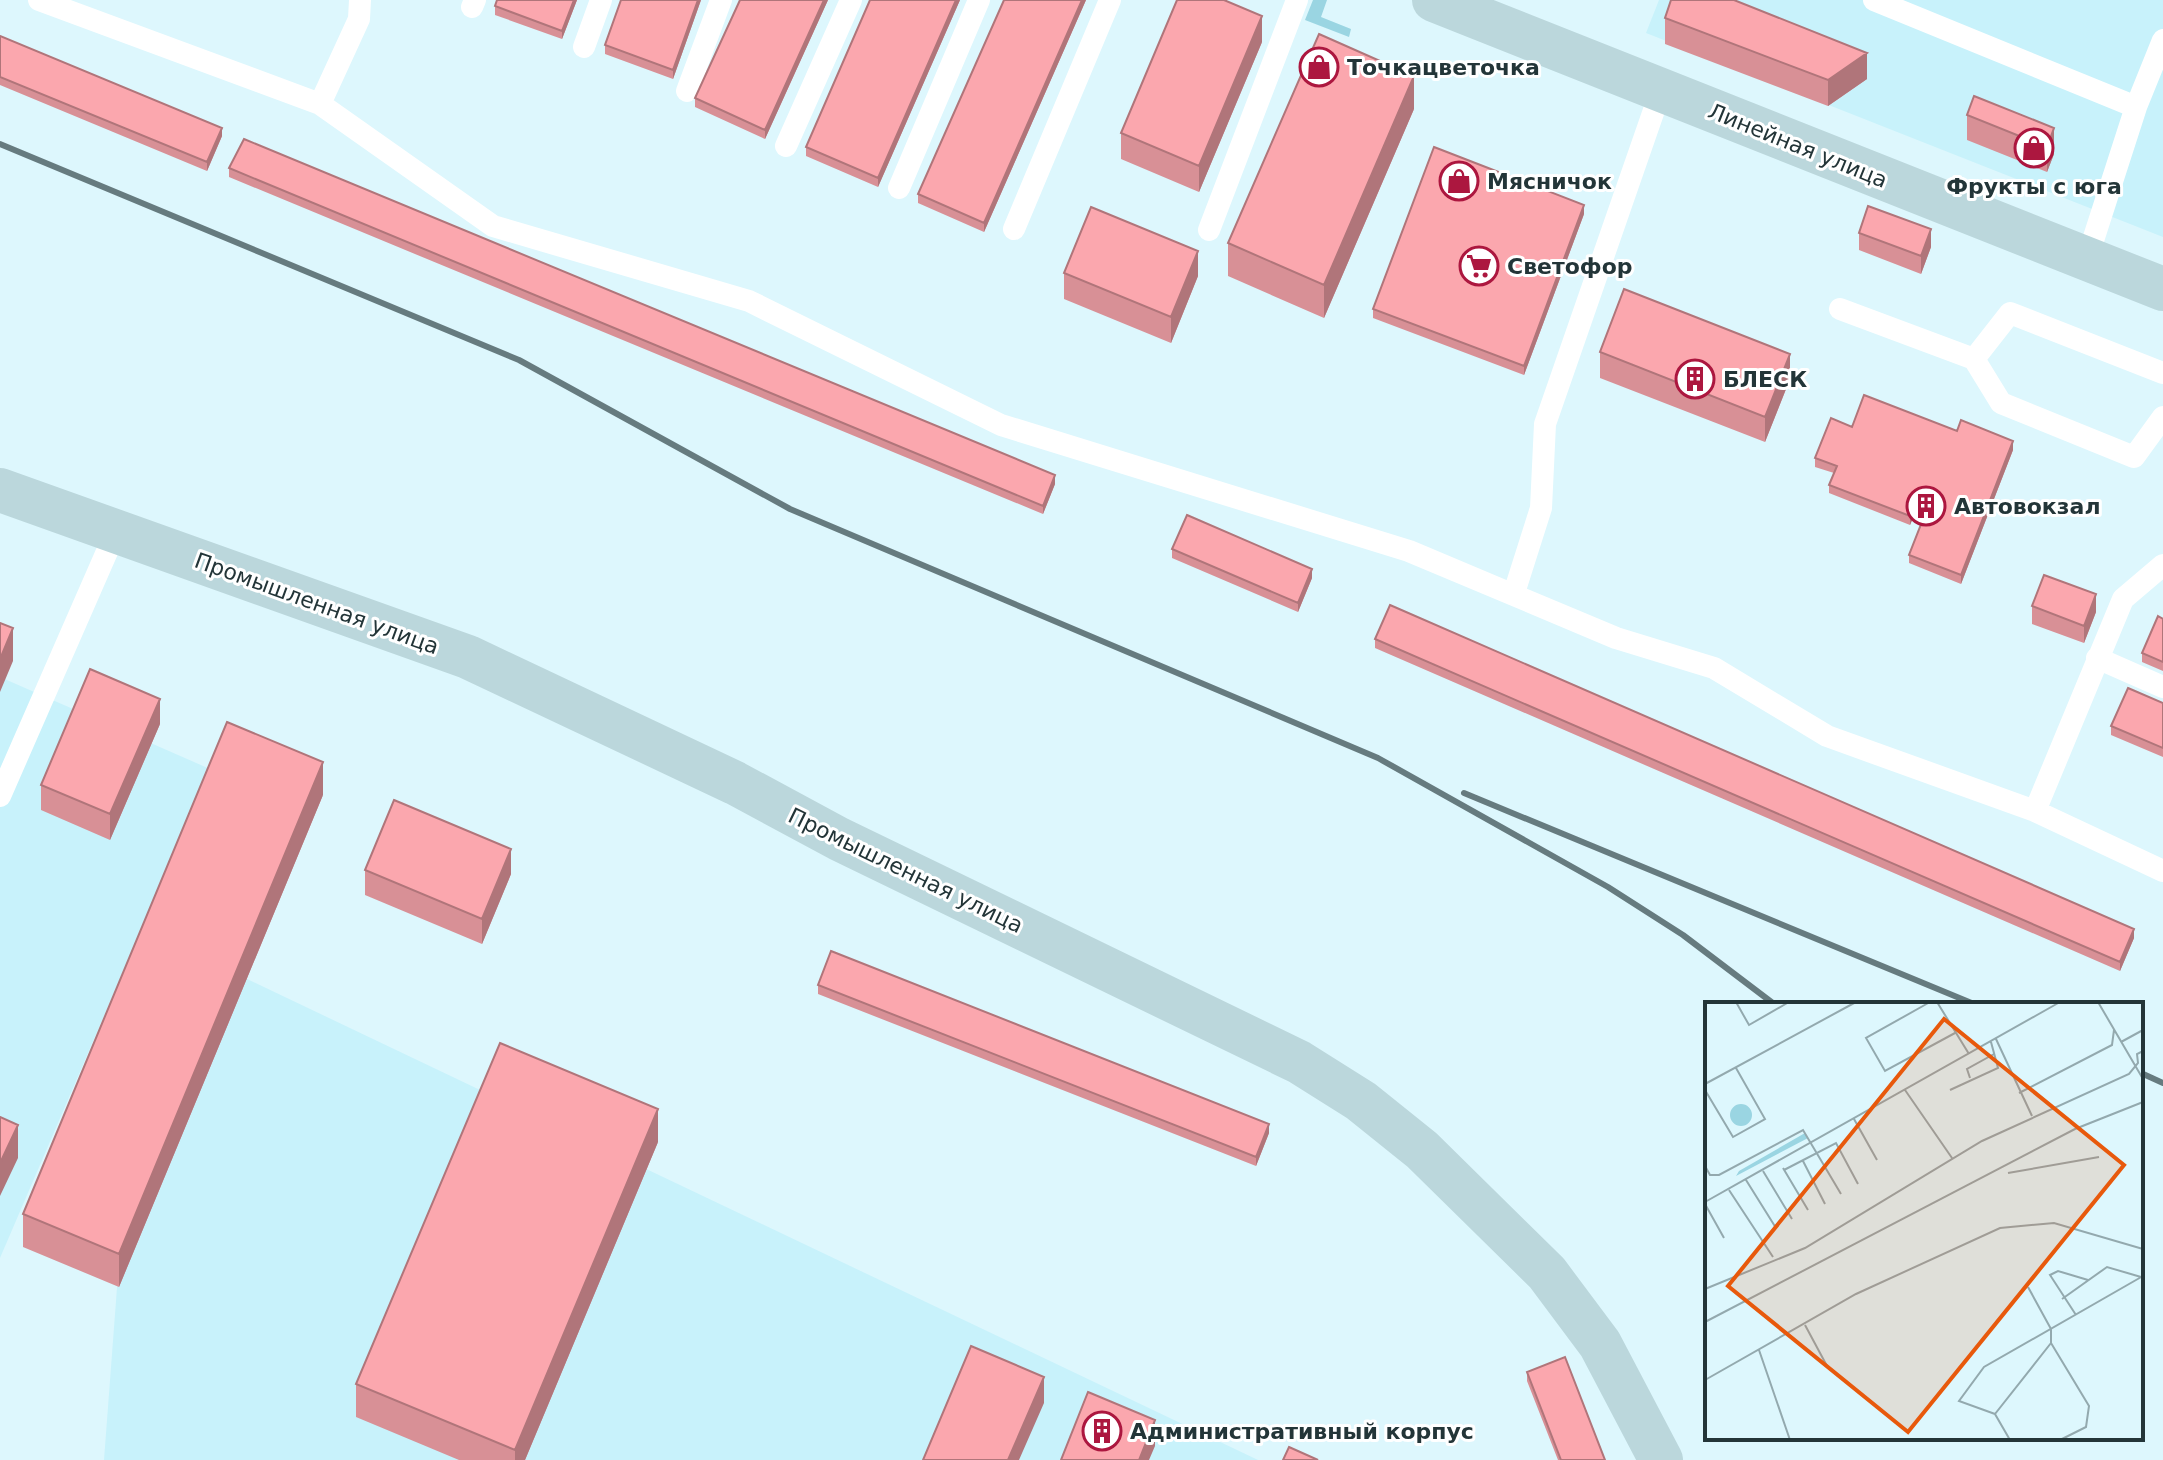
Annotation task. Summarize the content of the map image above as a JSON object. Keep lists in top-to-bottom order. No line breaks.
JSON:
{"streets":{"street":["Линейная улица","Промышленная улица"]},"places":{"shop":["Точкацветочка","Фрукты с юга","Мясничок"],"supermarket":["Светофор"],"building":["БЛЕСК","Автовокзал","Административный корпус"]}}
